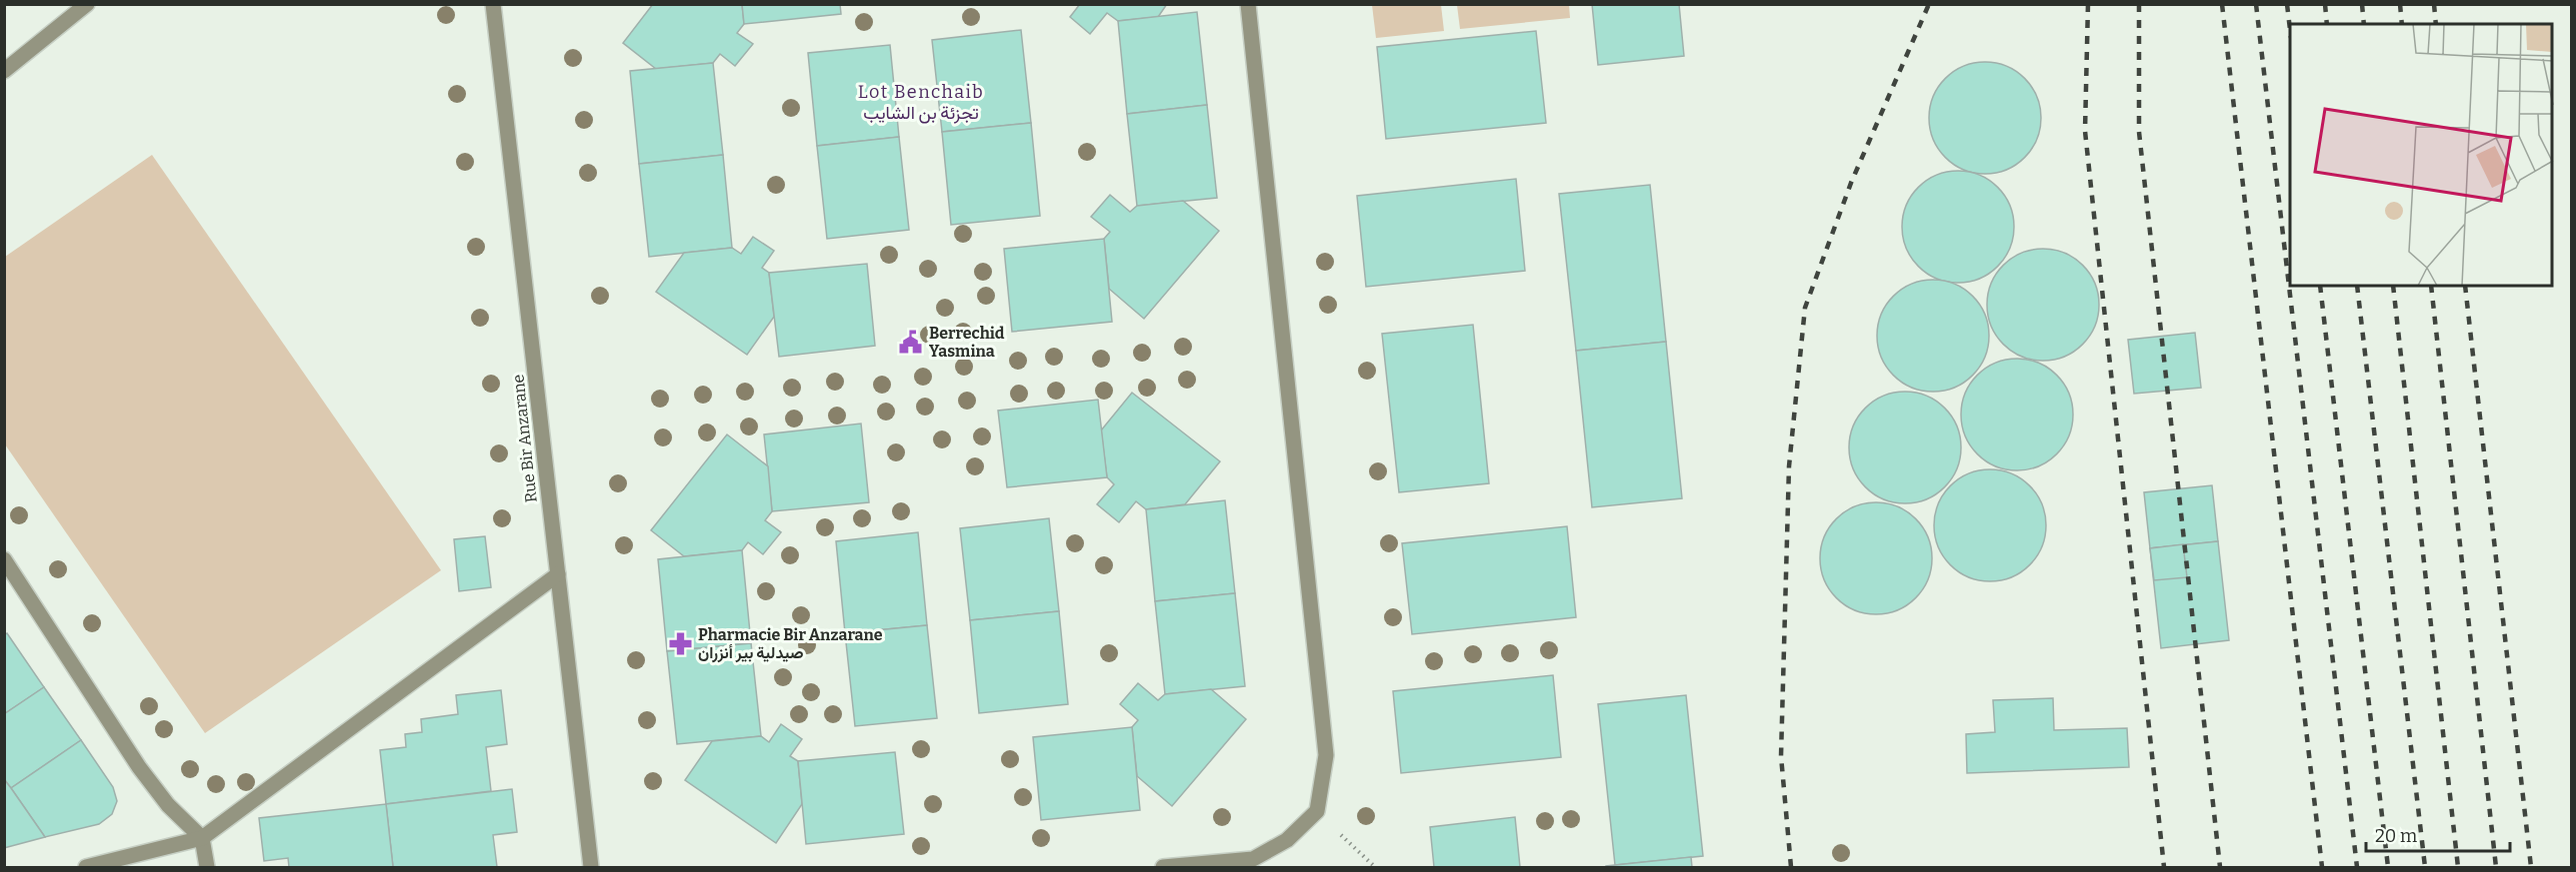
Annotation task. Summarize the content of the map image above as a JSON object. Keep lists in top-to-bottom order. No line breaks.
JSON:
{"streets":{"street":["Rue Bir Anzarane"]},"districts":["Lot Benchaib تجزئة بن الشايب"],"places":{"public building":["Berrechid Yasmina"],"pharmacy":["Pharmacie Bir Anzarane صيدلية بير أنزران"]},"scale_bar":"20 m"}
